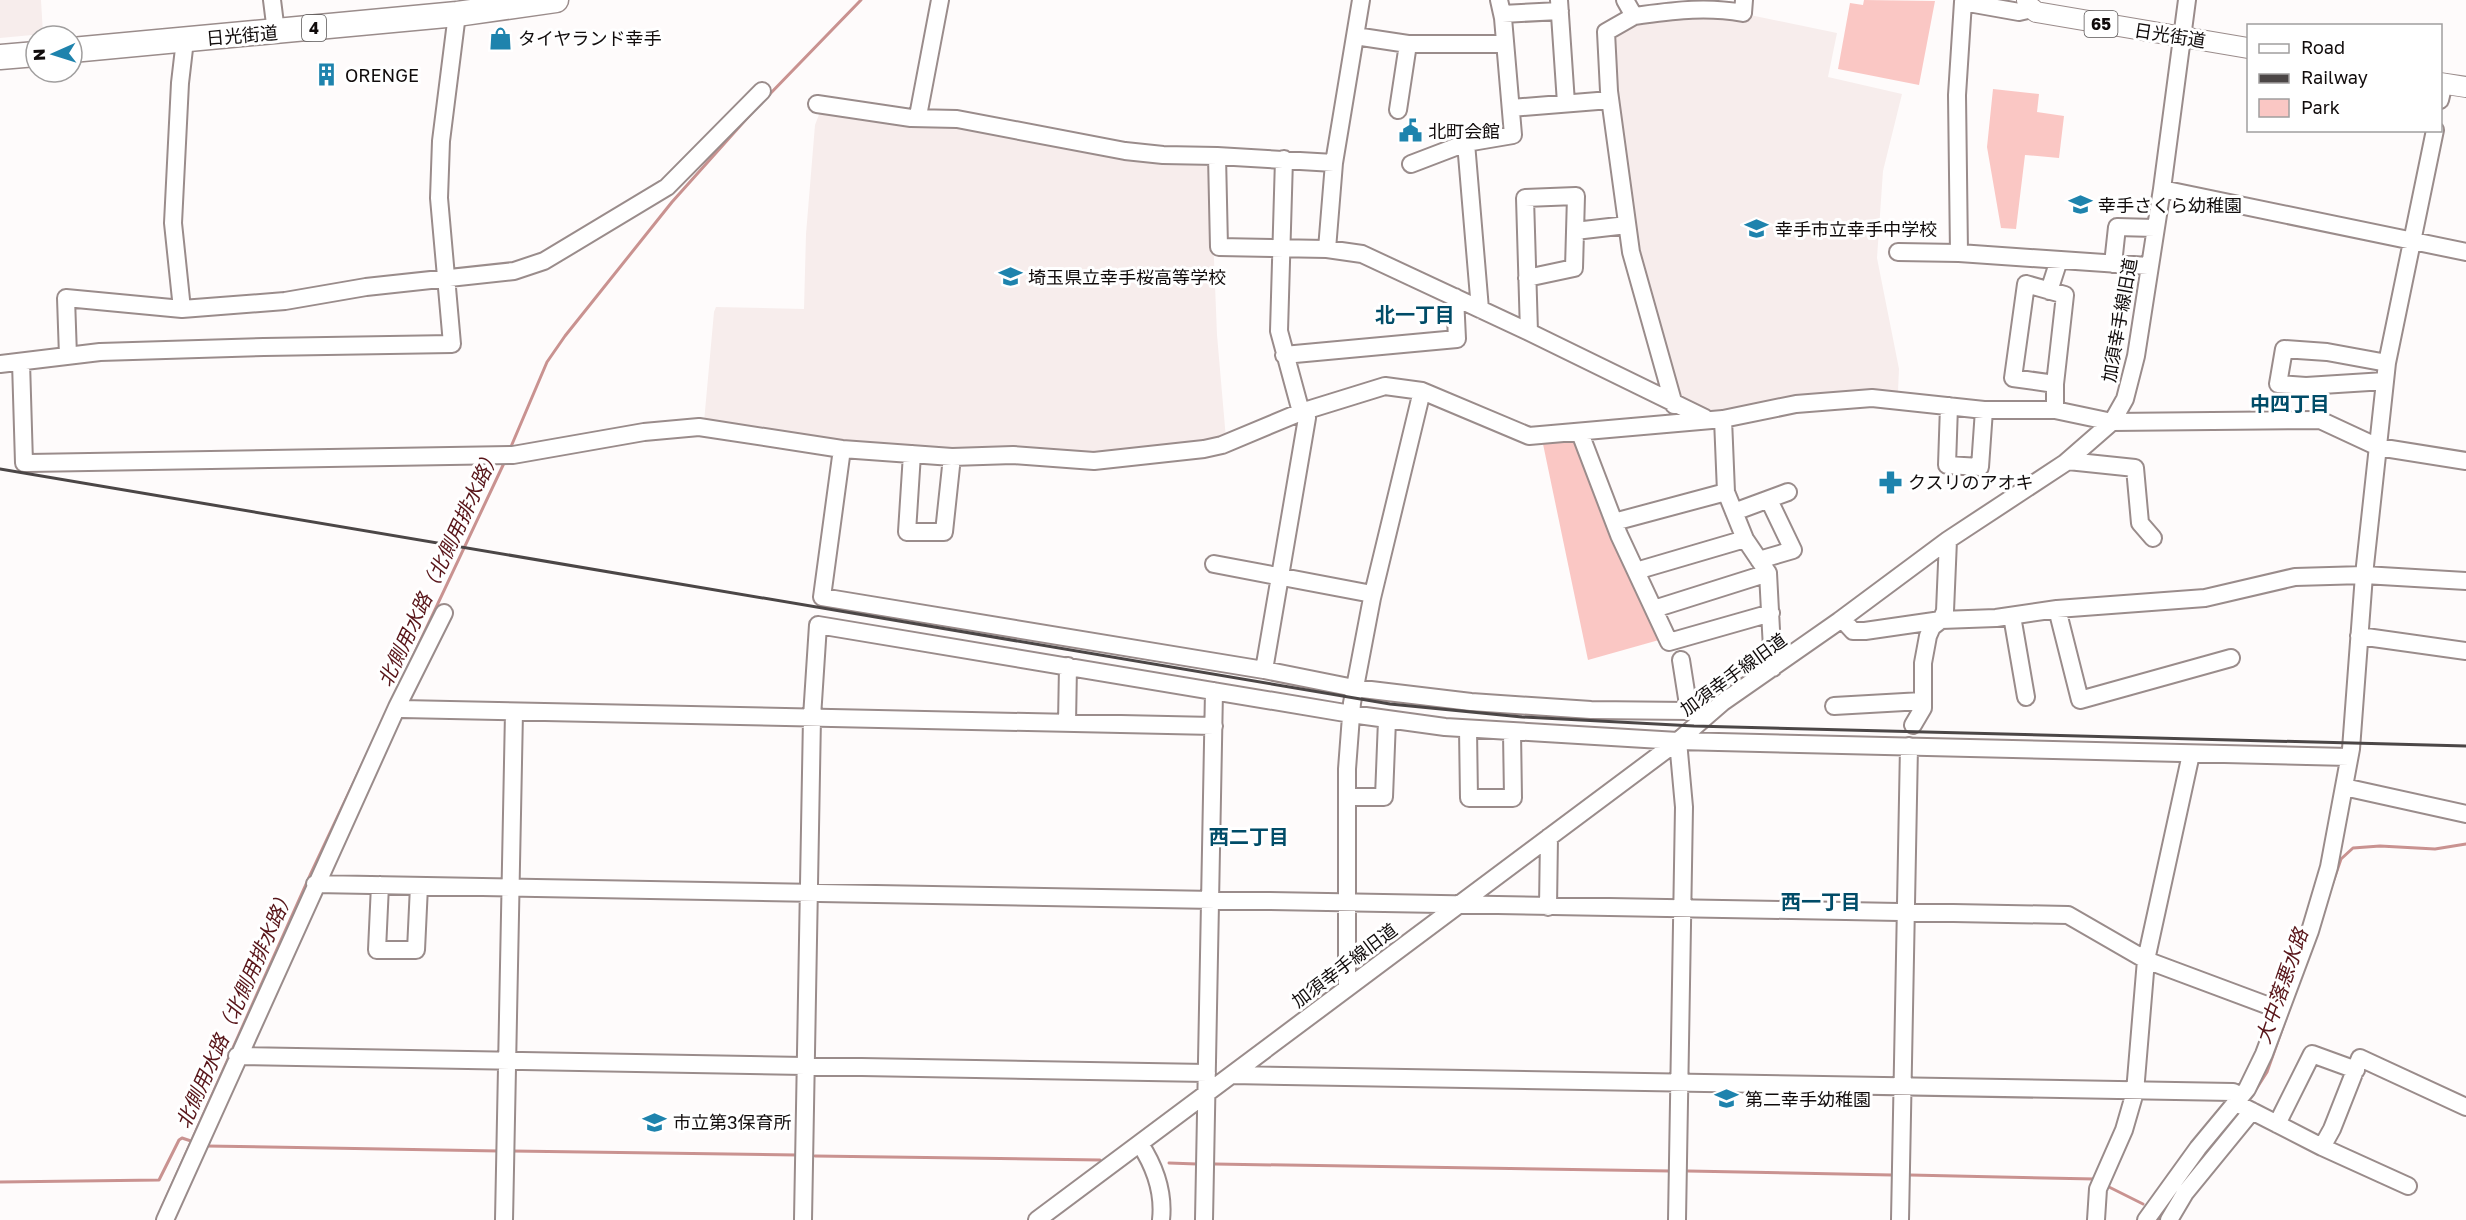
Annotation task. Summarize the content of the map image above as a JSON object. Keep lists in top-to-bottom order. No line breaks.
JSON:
{"streets":{"highway":["4","日光街道"],"main road":["65"],"street":["加須幸手線旧道"]},"crossings":[["日光街道","加須幸手線旧道"]],"districts":["北一丁目","中四丁目","西二丁目","西一丁目"],"water":["北側用水路（北側用排水路）","大中落悪水路"],"places":{"shop":["タイヤランド幸手"],"building":["ORENGE"],"public building":["北町会館"],"school or university":["幸手さくら幼稚園","幸手市立幸手中学校","埼玉県立幸手桜高等学校","第二幸手幼稚園","市立第3保育所"],"pharmacy":["クスリのアオキ"]},"legend":["Road","Railway","Park"],"north":"left"}
